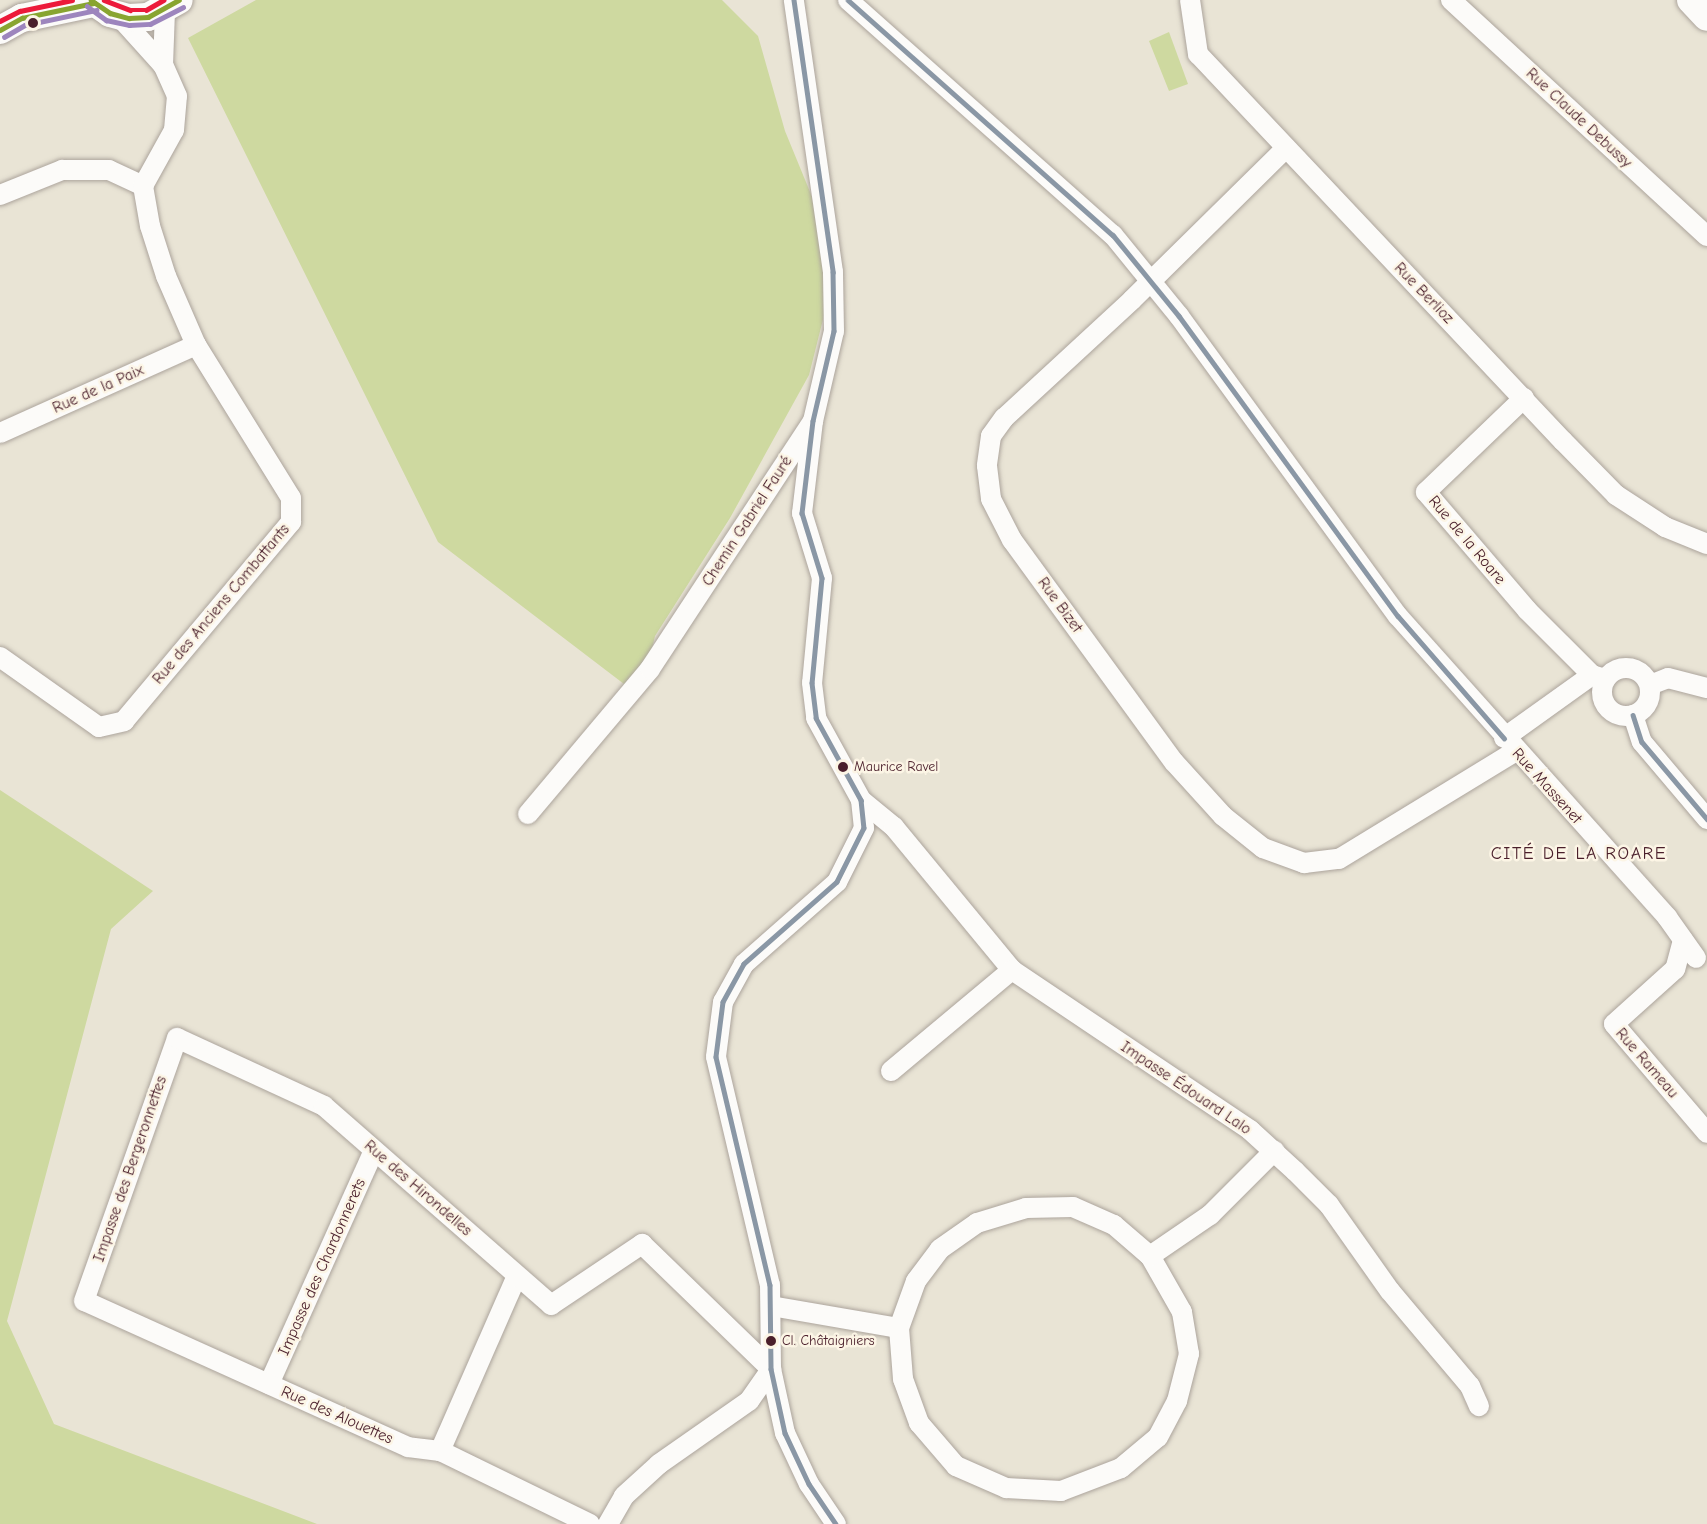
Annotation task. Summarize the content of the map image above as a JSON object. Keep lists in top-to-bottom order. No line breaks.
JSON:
{"streets":{"street":["Rue Claude Debussy","Rue Berlioz","Rue de la Paix","Chemin Gabriel Fauré","Rue de la Roare","Rue des Anciens Combattants","Rue Bizet","Rue Massenet","Rue Rameau","Impasse Édouard Lalo","Impasse des Bergeronnettes","Rue des Hirondelles","Impasse des Chardonnerets","Rue des Alouettes"]},"crossings":[["Rue Berlioz","Rue de la Roare"],["Rue Berlioz","Rue Bizet"],["Rue de la Paix","Rue des Anciens Combattants"],["Rue de la Roare","Rue Bizet"],["Rue Bizet","Rue Massenet"],["Rue Massenet","Rue Rameau"],["Impasse des Bergeronnettes","Rue des Hirondelles"],["Impasse des Bergeronnettes","Rue des Alouettes"],["Rue des Hirondelles","Impasse des Chardonnerets"],["Impasse des Chardonnerets","Rue des Alouettes"]],"districts":["CITÉ DE LA ROARE"],"places":["Maurice Ravel","Cl. Châtaigniers"]}
